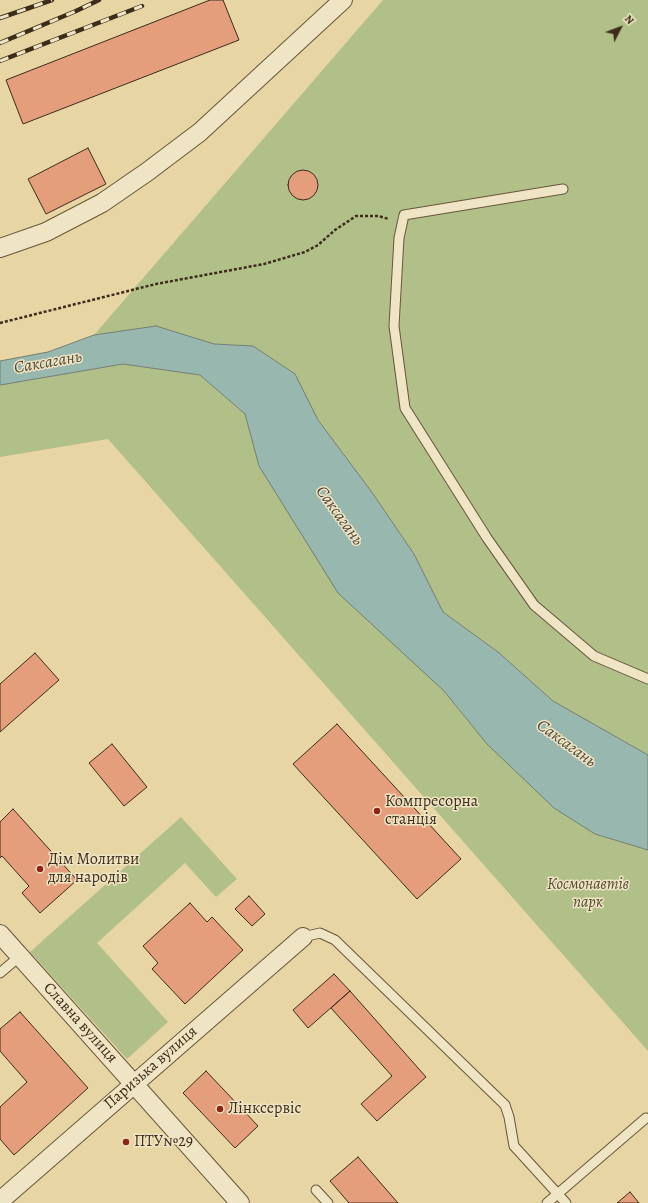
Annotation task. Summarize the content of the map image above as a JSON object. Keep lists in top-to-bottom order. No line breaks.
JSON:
{"streets":{"street":["Славна вулиця","Паризька вулиця"]},"crossings":[["Славна вулиця","Паризька вулиця"]],"water":["Саксагань"],"parks":["Космонавтів парк"],"places":["Компресорна станція","Дім Молитви для народів","Лінксервіс","ПТУ№29"],"north":"top right"}
